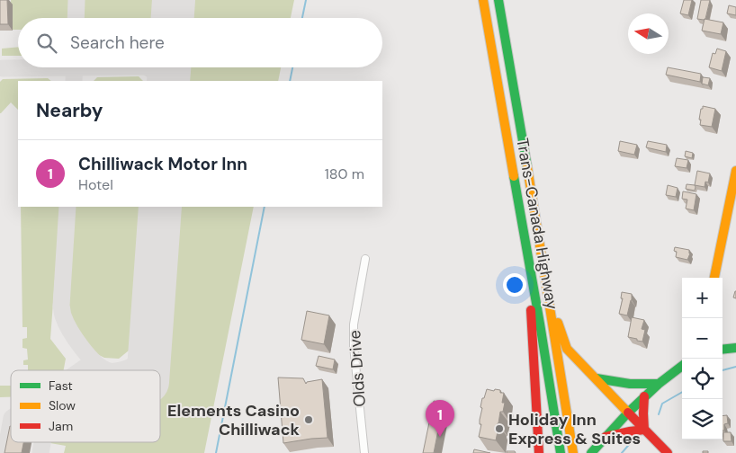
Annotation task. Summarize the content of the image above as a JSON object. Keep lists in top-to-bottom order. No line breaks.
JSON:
{"streets":{"main road":["Trans-Canada Highway"],"street":["Olds Drive"]},"places":["Elements Casino Chilliwack","Holiday Inn Express & Suites"],"legend":["Fast","Slow","Jam"],"north":"left","page":{"search":"Search here","heading":"Nearby","list":[{"mark":"1","name":"Chilliwack Motor Inn","note":"Hotel","value":"180 m"}],"map_buttons":["+","−"],"pins":"1"}}
